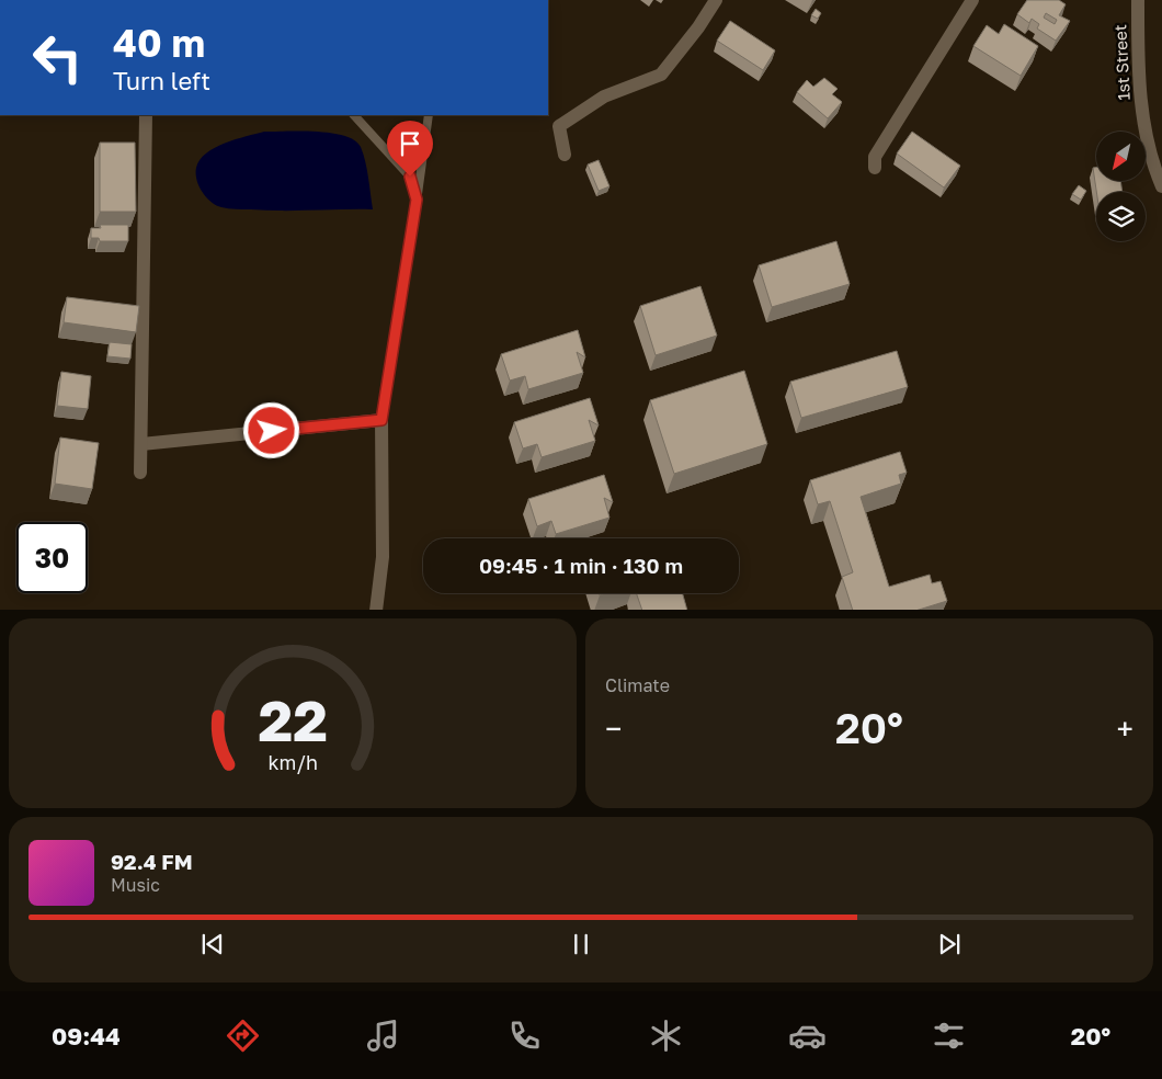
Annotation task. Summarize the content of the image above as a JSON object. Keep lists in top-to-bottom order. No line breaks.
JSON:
{"streets":{"street":["1st Street"]},"north":"bottom left","page":{"turn":["40 m","Turn left"],"limit":"30","trip":"09:45 · 1 min · 130 m","tile":"Climate","heat":["−","20°","+"],"song":["92.4 FM","Music"],"tabs":["09:44","20°"],"gauge":["22","km/h"]}}
